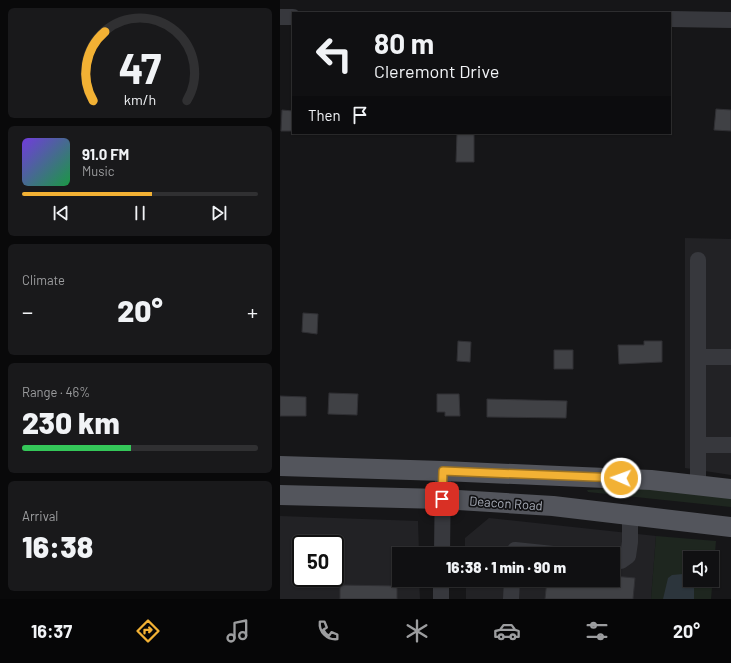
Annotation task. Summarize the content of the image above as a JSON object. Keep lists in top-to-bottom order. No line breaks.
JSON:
{"streets":{"main road":["Deacon Road"]},"page":{"turn":["80 m","Cleremont Drive"],"then":"Then","song":["91.0 FM","Music"],"tile":["Climate",["Range · 46%","230 km"],["Arrival","16:38"]],"heat":["−","20°","+"],"limit":"50","trip":"16:38 · 1 min · 90 m","tabs":["16:37","20°"],"gauge":["47","km/h"]}}
